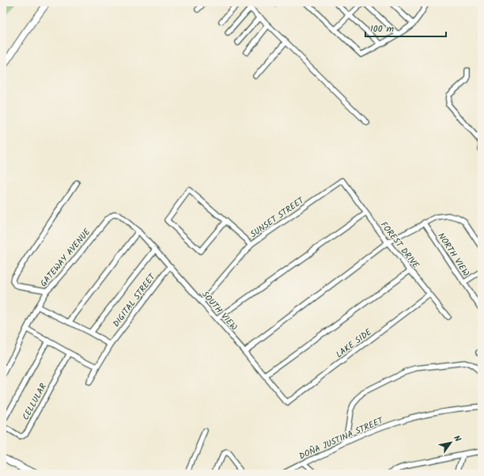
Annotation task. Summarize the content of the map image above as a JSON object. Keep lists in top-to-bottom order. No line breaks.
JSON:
{"streets":{"street":["SUNSET STREET","FOREST DRIVE","NORTH VIEW","GATEWAY AVENUE","DIGITAL STREET","SOUTH VIEW","LAKE SIDE","CELLULAR","DOÑA JUSTINA STREET"]},"crossings":[["SUNSET STREET","FOREST DRIVE"],["SUNSET STREET","SOUTH VIEW"],["FOREST DRIVE","LAKE SIDE"],["GATEWAY AVENUE","SOUTH VIEW"],["DIGITAL STREET","SOUTH VIEW"],["SOUTH VIEW","LAKE SIDE"]],"scale_bar":"100 m","north":"top right"}
